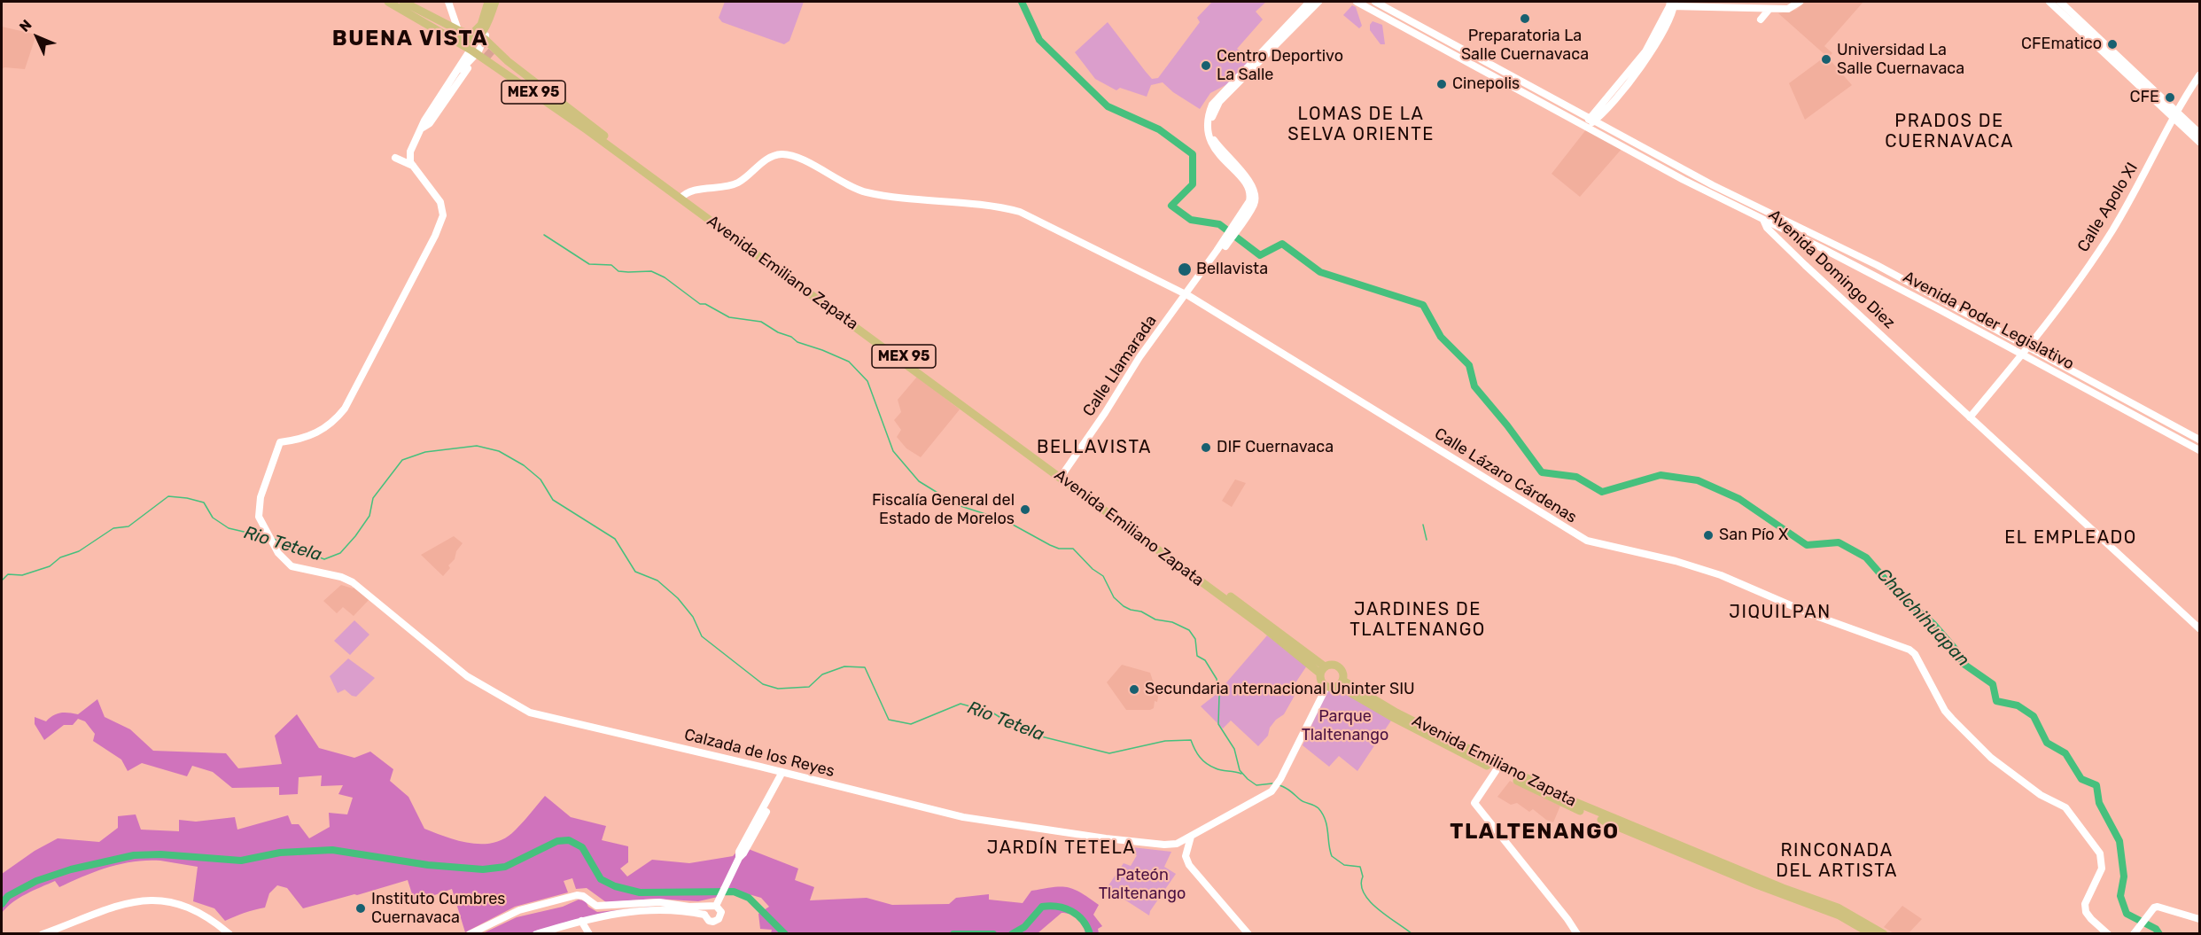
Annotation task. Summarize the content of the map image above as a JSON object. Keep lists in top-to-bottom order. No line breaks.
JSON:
{"streets":{"main road":["MEX 95","Avenida Emiliano Zapata"],"street":["Calle Apolo XI","Avenida Domingo Diez","Avenida Poder Legislativo","Calle Llamarada","Calle Lázaro Cárdenas","Calzada de los Reyes"]},"crossings":[["MEX 95","Avenida Emiliano Zapata"],["Calle Apolo XI","Avenida Domingo Diez"],["Calle Apolo XI","Avenida Poder Legislativo"],["Avenida Domingo Diez","Avenida Poder Legislativo"],["Avenida Emiliano Zapata","Calle Llamarada"],["Avenida Emiliano Zapata","Calle Lázaro Cárdenas"],["Avenida Emiliano Zapata","Calzada de los Reyes"],["Calle Llamarada","Calle Lázaro Cárdenas"]],"districts":["BUENA VISTA","LOMAS DE LA SELVA ORIENTE","PRADOS DE CUERNAVACA","BELLAVISTA","EL EMPLEADO","JARDINES DE TLALTENANGO","JIQUILPAN","TLALTENANGO","JARDÍN TETELA","RINCONADA DEL ARTISTA"],"water":["Rio Tetela","Chalchihuapan"],"parks":["Parque Tlaltenango","Pateón Tlaltenango"],"places":["Preparatoria La Salle Cuernavaca","CFEmatico","Universidad La Salle Cuernavaca","Centro Deportivo La Salle","Cinepolis","CFE","Bellavista","DIF Cuernavaca","Fiscalía General del Estado de Morelos","San Pío X","Secundaria nternacional Uninter SIU","Instituto Cumbres Cuernavaca"],"north":"top left"}
